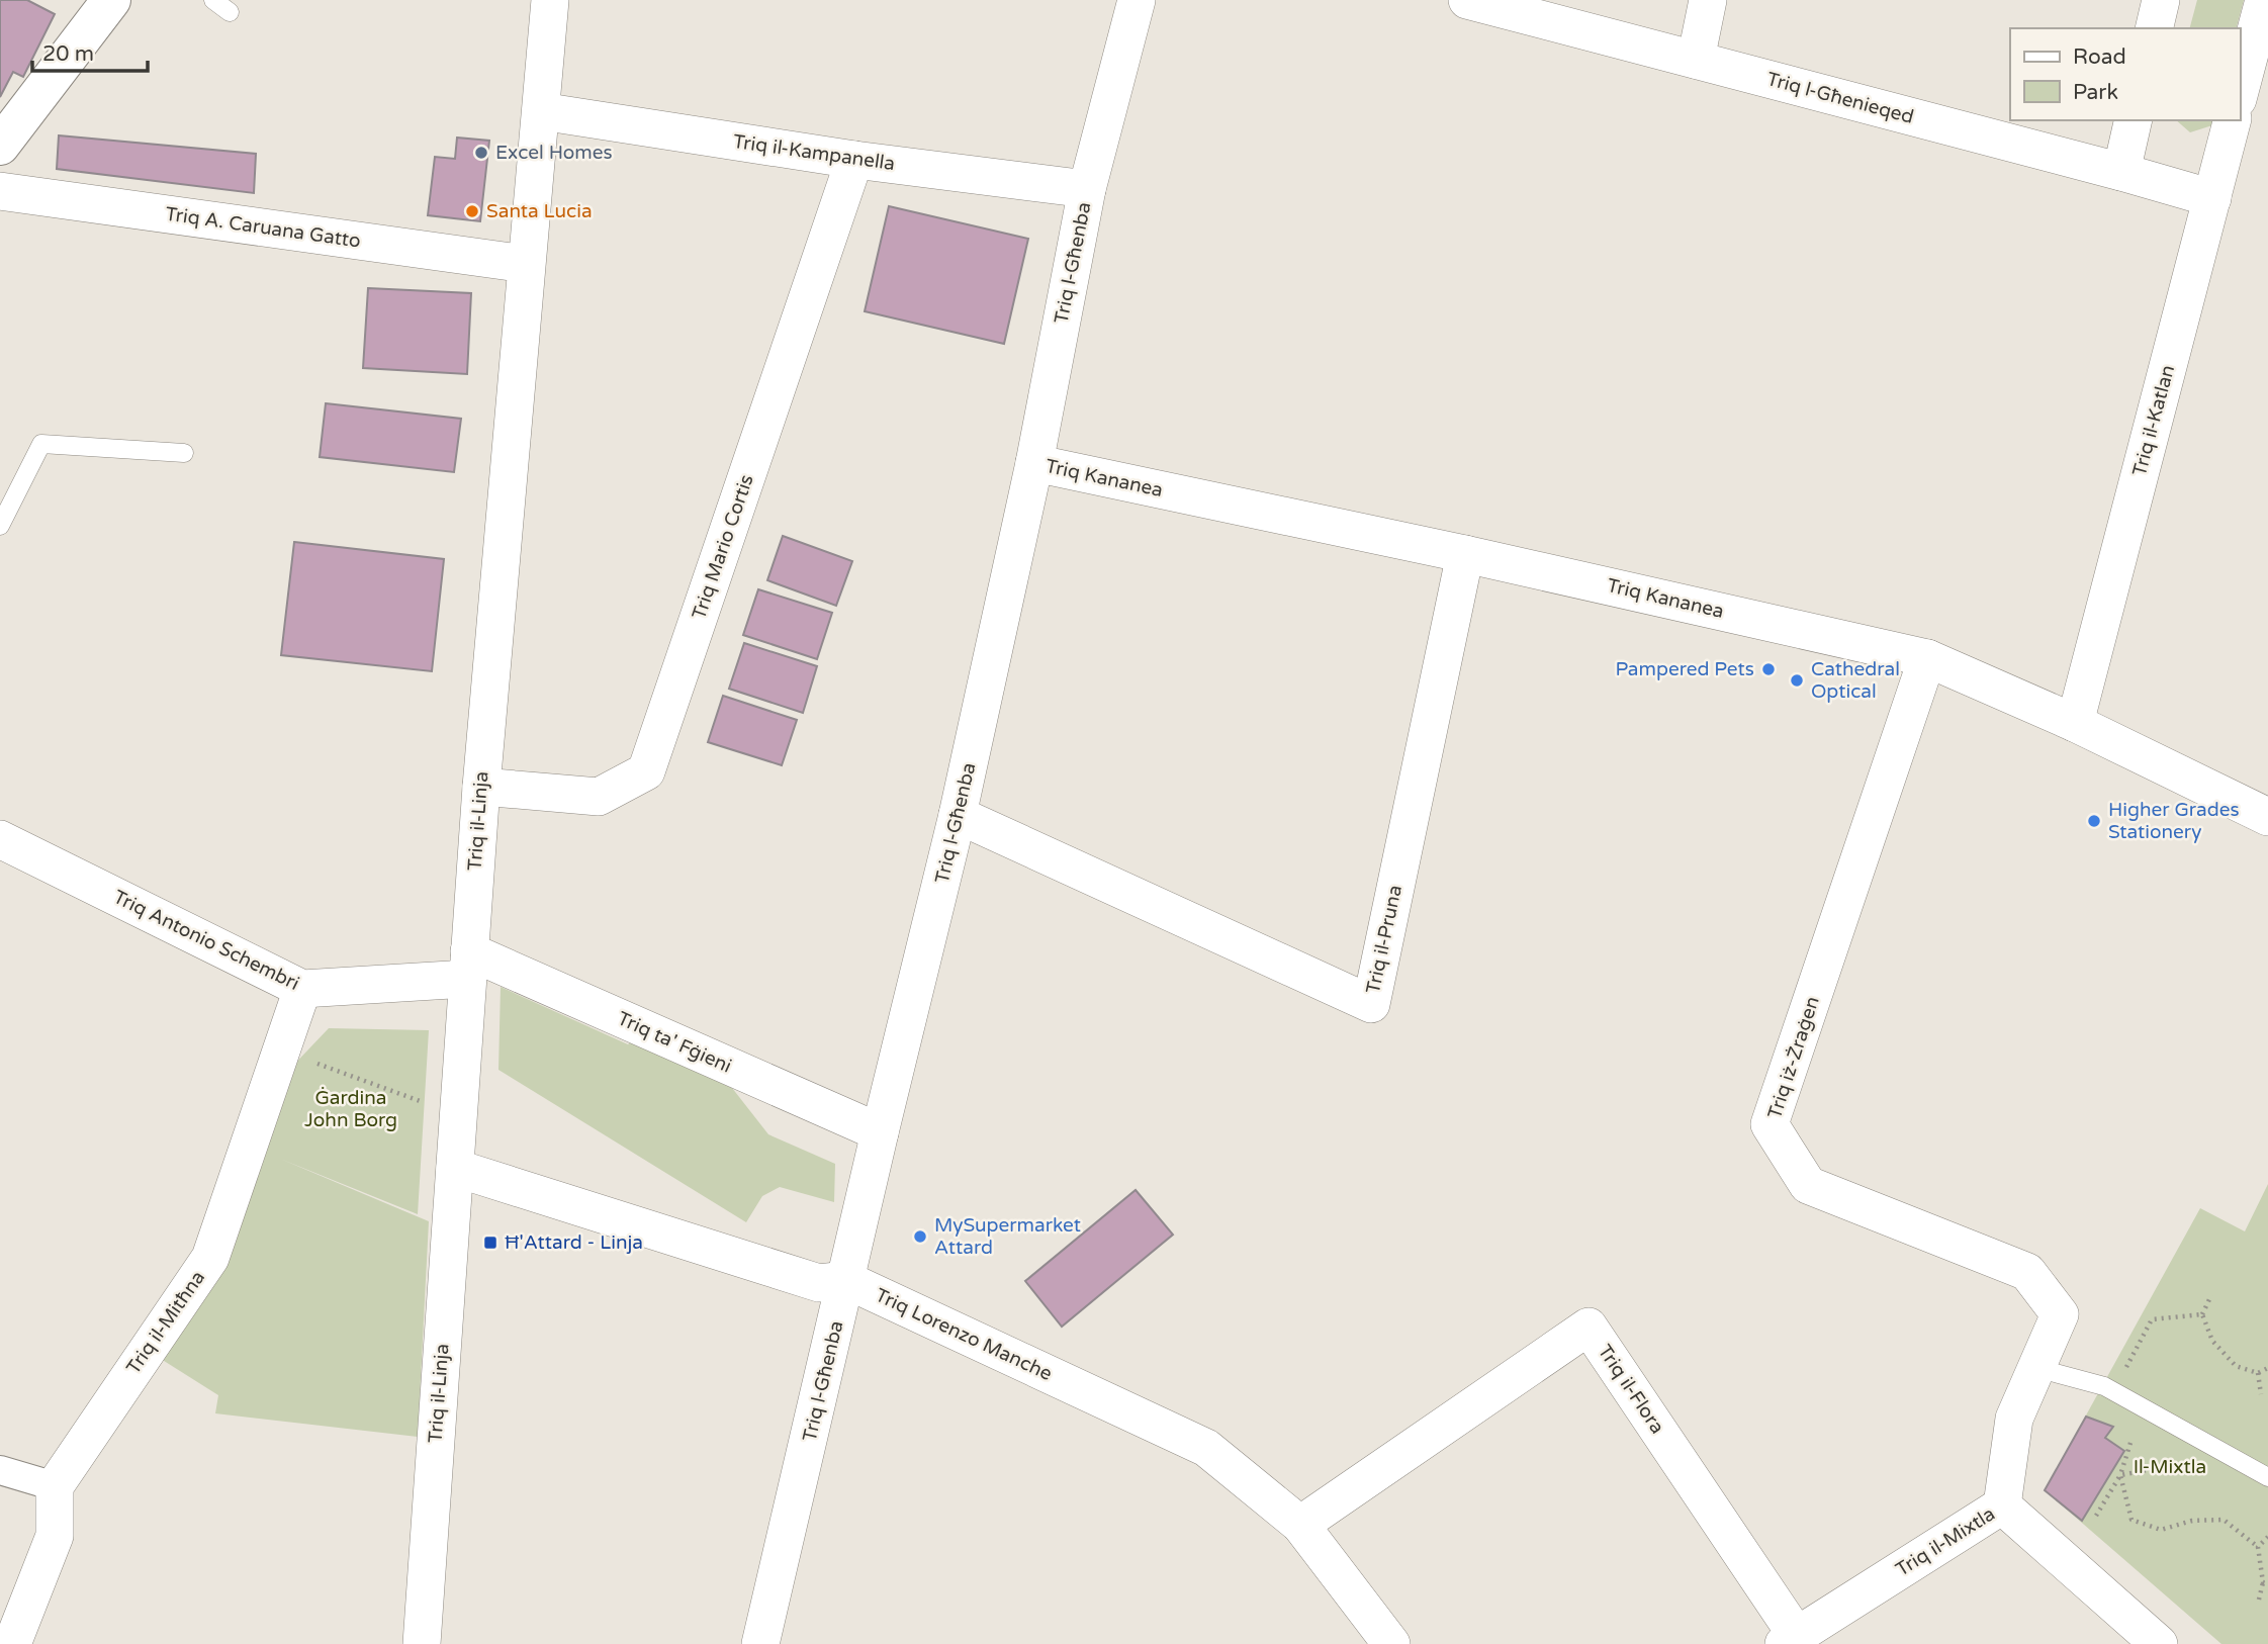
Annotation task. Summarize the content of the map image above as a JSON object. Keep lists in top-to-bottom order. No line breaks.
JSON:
{"streets":{"street":["Triq l-Għenieqed","Triq il-Kampanella","Triq A. Caruana Gatto","Triq l-Għenba","Triq il-Katlan","Triq Kananea","Triq Mario Cortis","Triq il-Linja","Triq il-Pruna","Triq Antonio Schembri","Triq ta' Fġieni","Triq iż-Żraġen","Triq il-Mitħna","Triq Lorenzo Manche","Triq il-Flora","Triq il-Mixtla"]},"crossings":[["Triq l-Għenieqed","Triq il-Katlan"],["Triq il-Kampanella","Triq l-Għenba"],["Triq il-Kampanella","Triq Mario Cortis"],["Triq il-Kampanella","Triq il-Linja"],["Triq A. Caruana Gatto","Triq il-Linja"],["Triq l-Għenba","Triq Kananea"],["Triq l-Għenba","Triq il-Pruna"],["Triq l-Għenba","Triq ta' Fġieni"],["Triq l-Għenba","Triq Lorenzo Manche"],["Triq il-Katlan","Triq Kananea"],["Triq Kananea","Triq il-Pruna"],["Triq Kananea","Triq iż-Żraġen"],["Triq Mario Cortis","Triq il-Linja"],["Triq il-Linja","Triq Antonio Schembri"],["Triq il-Linja","Triq ta' Fġieni"],["Triq il-Linja","Triq Lorenzo Manche"],["Triq Antonio Schembri","Triq ta' Fġieni"],["Triq Antonio Schembri","Triq il-Mitħna"],["Triq iż-Żraġen","Triq il-Mixtla"],["Triq Lorenzo Manche","Triq il-Flora"],["Triq il-Flora","Triq il-Mixtla"]],"parks":["Ġardina John Borg","Il-Mixtla"],"places":{"other":["Excel Homes","Santa Lucia","Pampered Pets","Cathedral Optical","Higher Grades Stationery","MySupermarket Attard"],"transit":["Ħ'Attard - Linja"]},"legend":["Road","Park"],"scale_bar":"20 m"}
